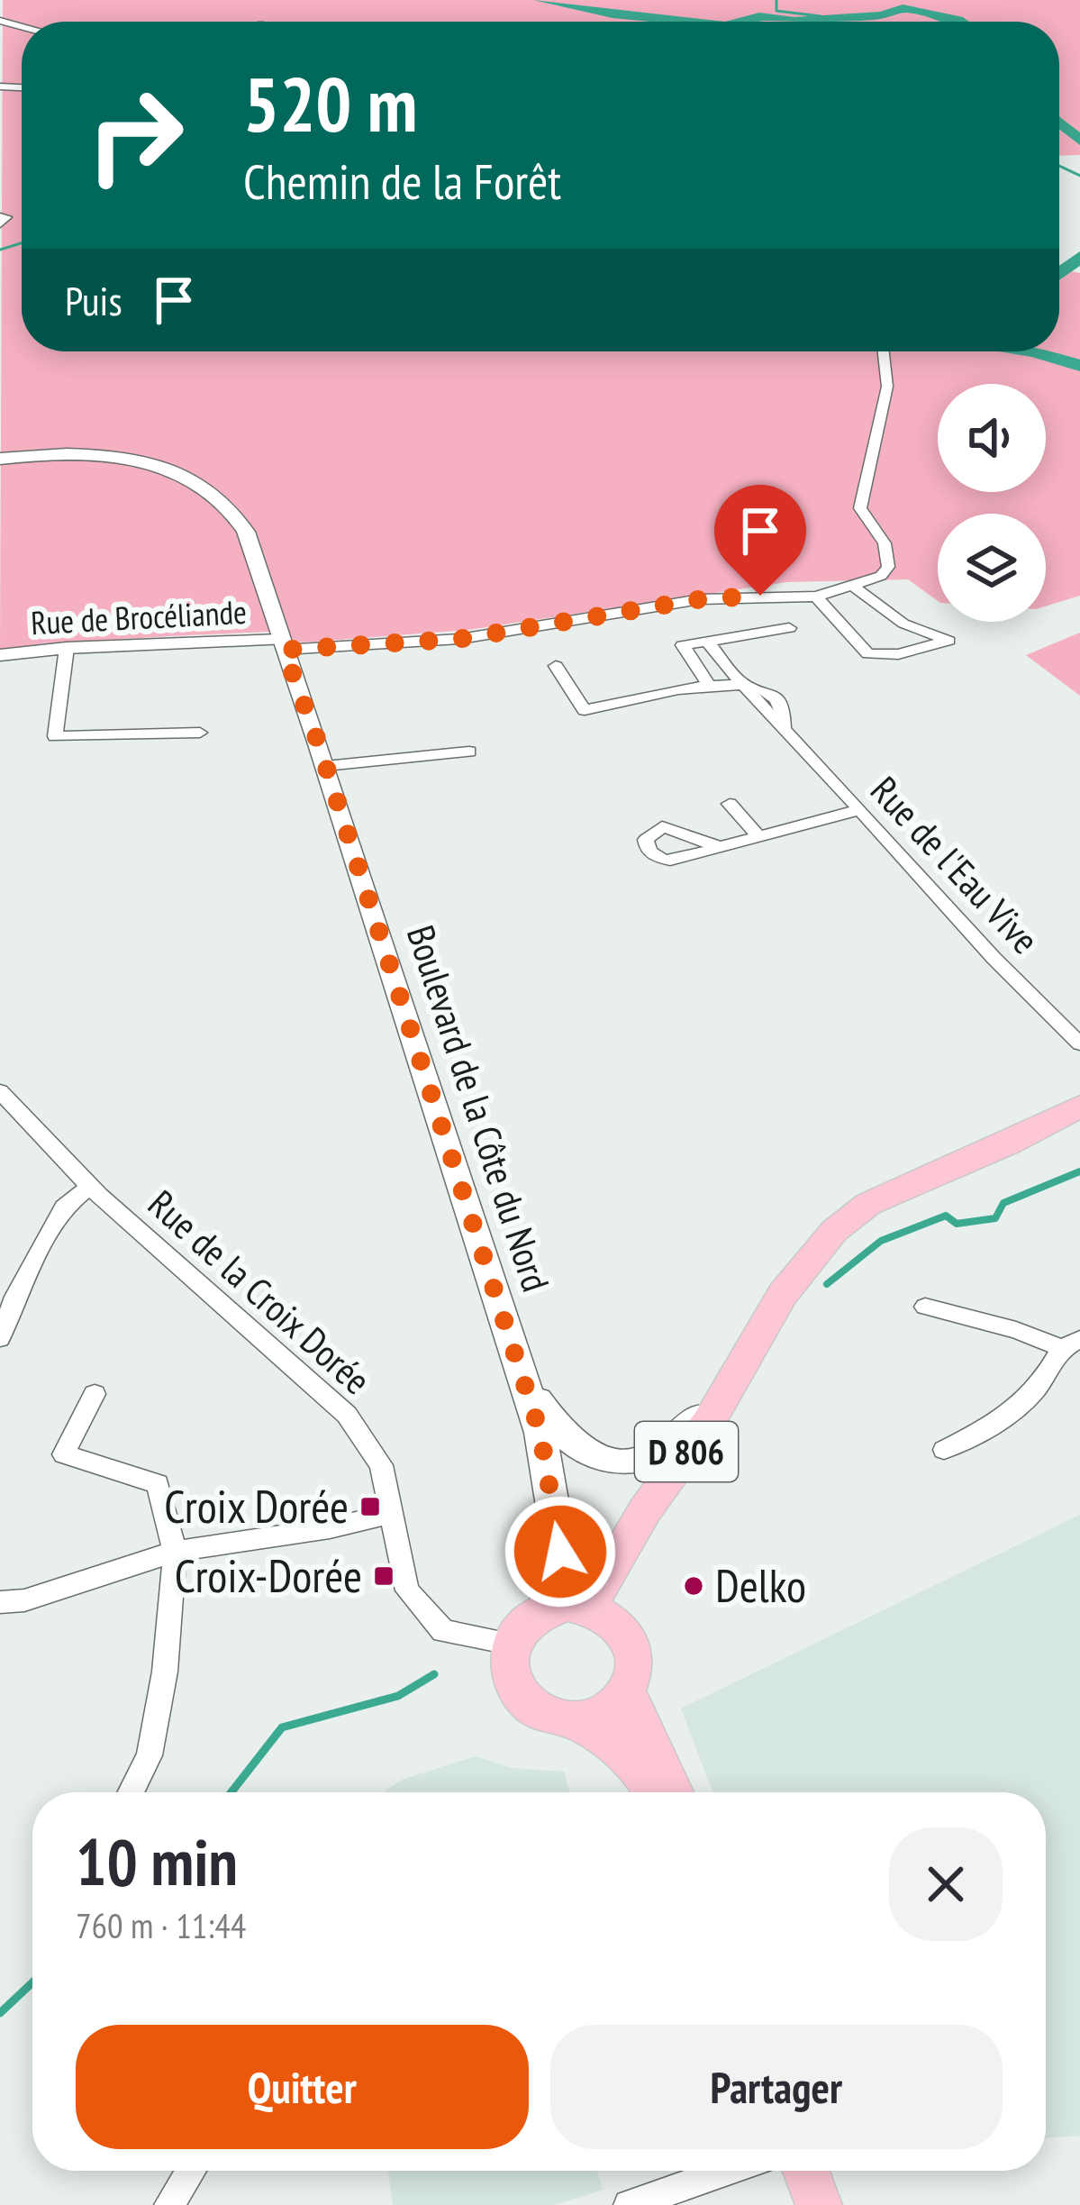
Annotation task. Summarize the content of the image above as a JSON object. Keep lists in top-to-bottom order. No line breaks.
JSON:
{"streets":{"main road":["Boulevard de la Côte du Nord","D 806"],"street":["Rue de Brocéliande","Rue de l'Eau Vive","Rue de la Croix Dorée"]},"crossings":[["Rue de Brocéliande","Boulevard de la Côte du Nord"],["Boulevard de la Côte du Nord","Rue de la Croix Dorée"],["Boulevard de la Côte du Nord","D 806"],["Rue de la Croix Dorée","D 806"]],"places":{"transit":["Croix Dorée","Croix-Dorée"],"other":["Delko"]},"page":{"turn":["520 m","Chemin de la Forêt"],"then":"Puis","heading":["10 min","760 m · 11:44"],"buttons":["Quitter","Partager"]}}
